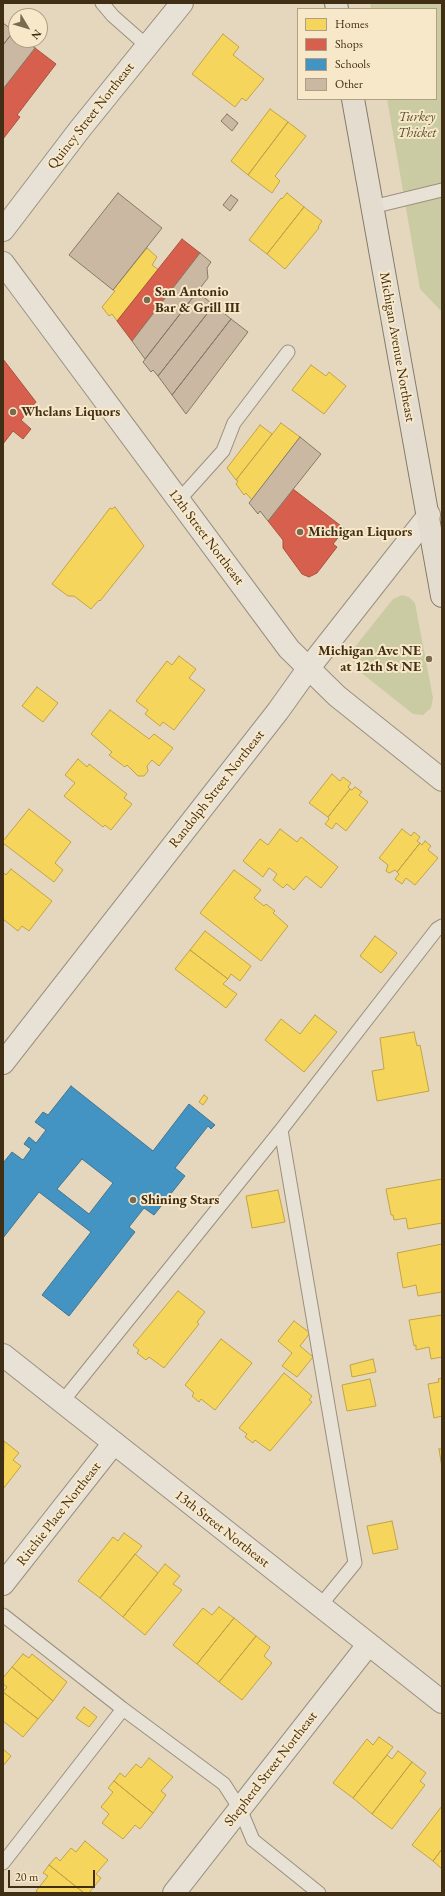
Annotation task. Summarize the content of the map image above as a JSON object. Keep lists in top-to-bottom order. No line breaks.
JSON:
{"streets":{"main road":["Michigan Avenue Northeast"],"street":["Quincy Street Northeast","12th Street Northeast","Randolph Street Northeast","Ritchie Place Northeast","13th Street Northeast","Shepherd Street Northeast"]},"crossings":[["Michigan Avenue Northeast","Randolph Street Northeast"],["12th Street Northeast","Randolph Street Northeast"],["Ritchie Place Northeast","13th Street Northeast"],["13th Street Northeast","Shepherd Street Northeast"]],"parks":["Turkey Thicket"],"places":["San Antonio Bar & Grill III","Whelans Liquors","Michigan Liquors","Michigan Ave NE at 12th St NE","Shining Stars"],"legend":["Homes","Shops","Schools","Other"],"scale_bar":"20 m","north":"bottom right"}
